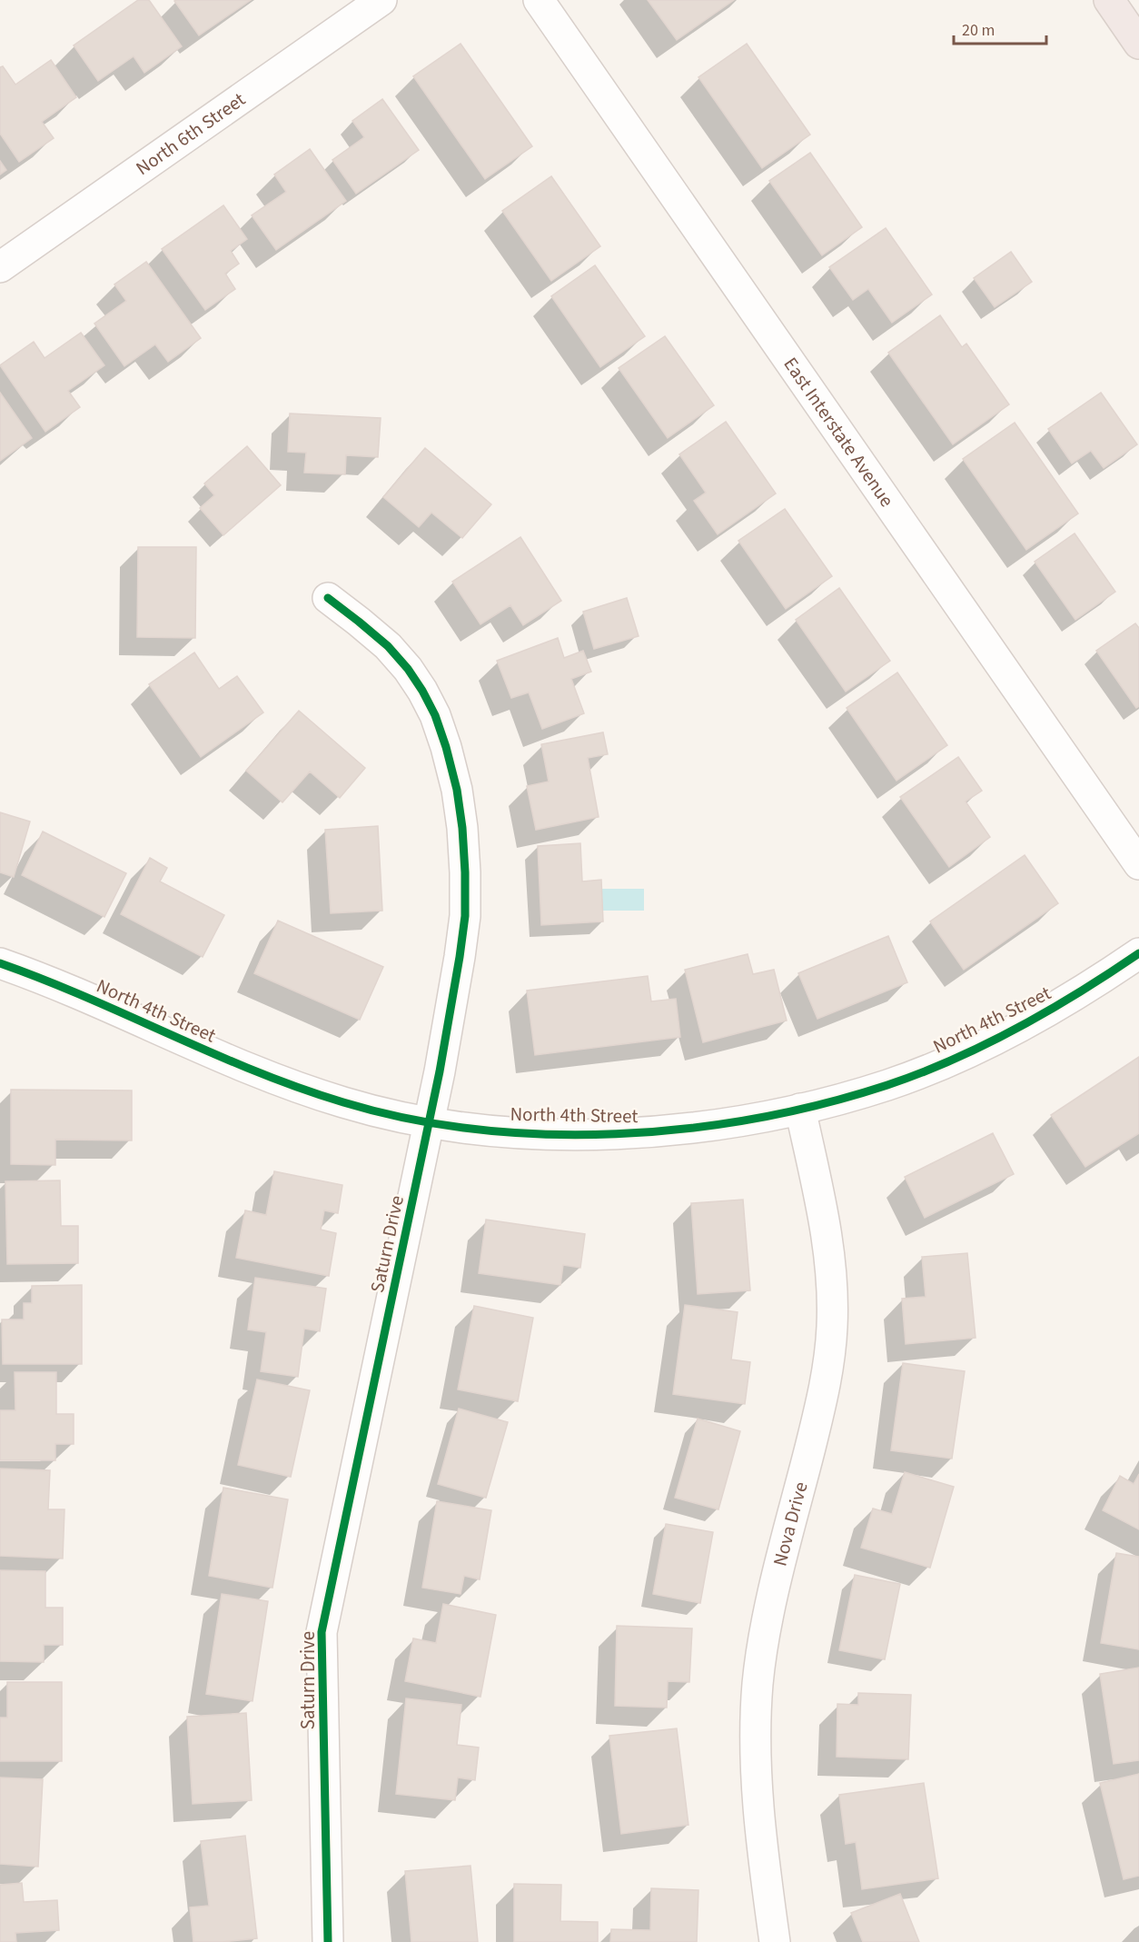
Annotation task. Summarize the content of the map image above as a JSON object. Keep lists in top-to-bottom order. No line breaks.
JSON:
{"streets":{"street":["North 6th Street","East Interstate Avenue","North 4th Street","Saturn Drive","Nova Drive"]},"crossings":[["North 4th Street","Saturn Drive"],["North 4th Street","Nova Drive"]],"scale_bar":"20 m"}
